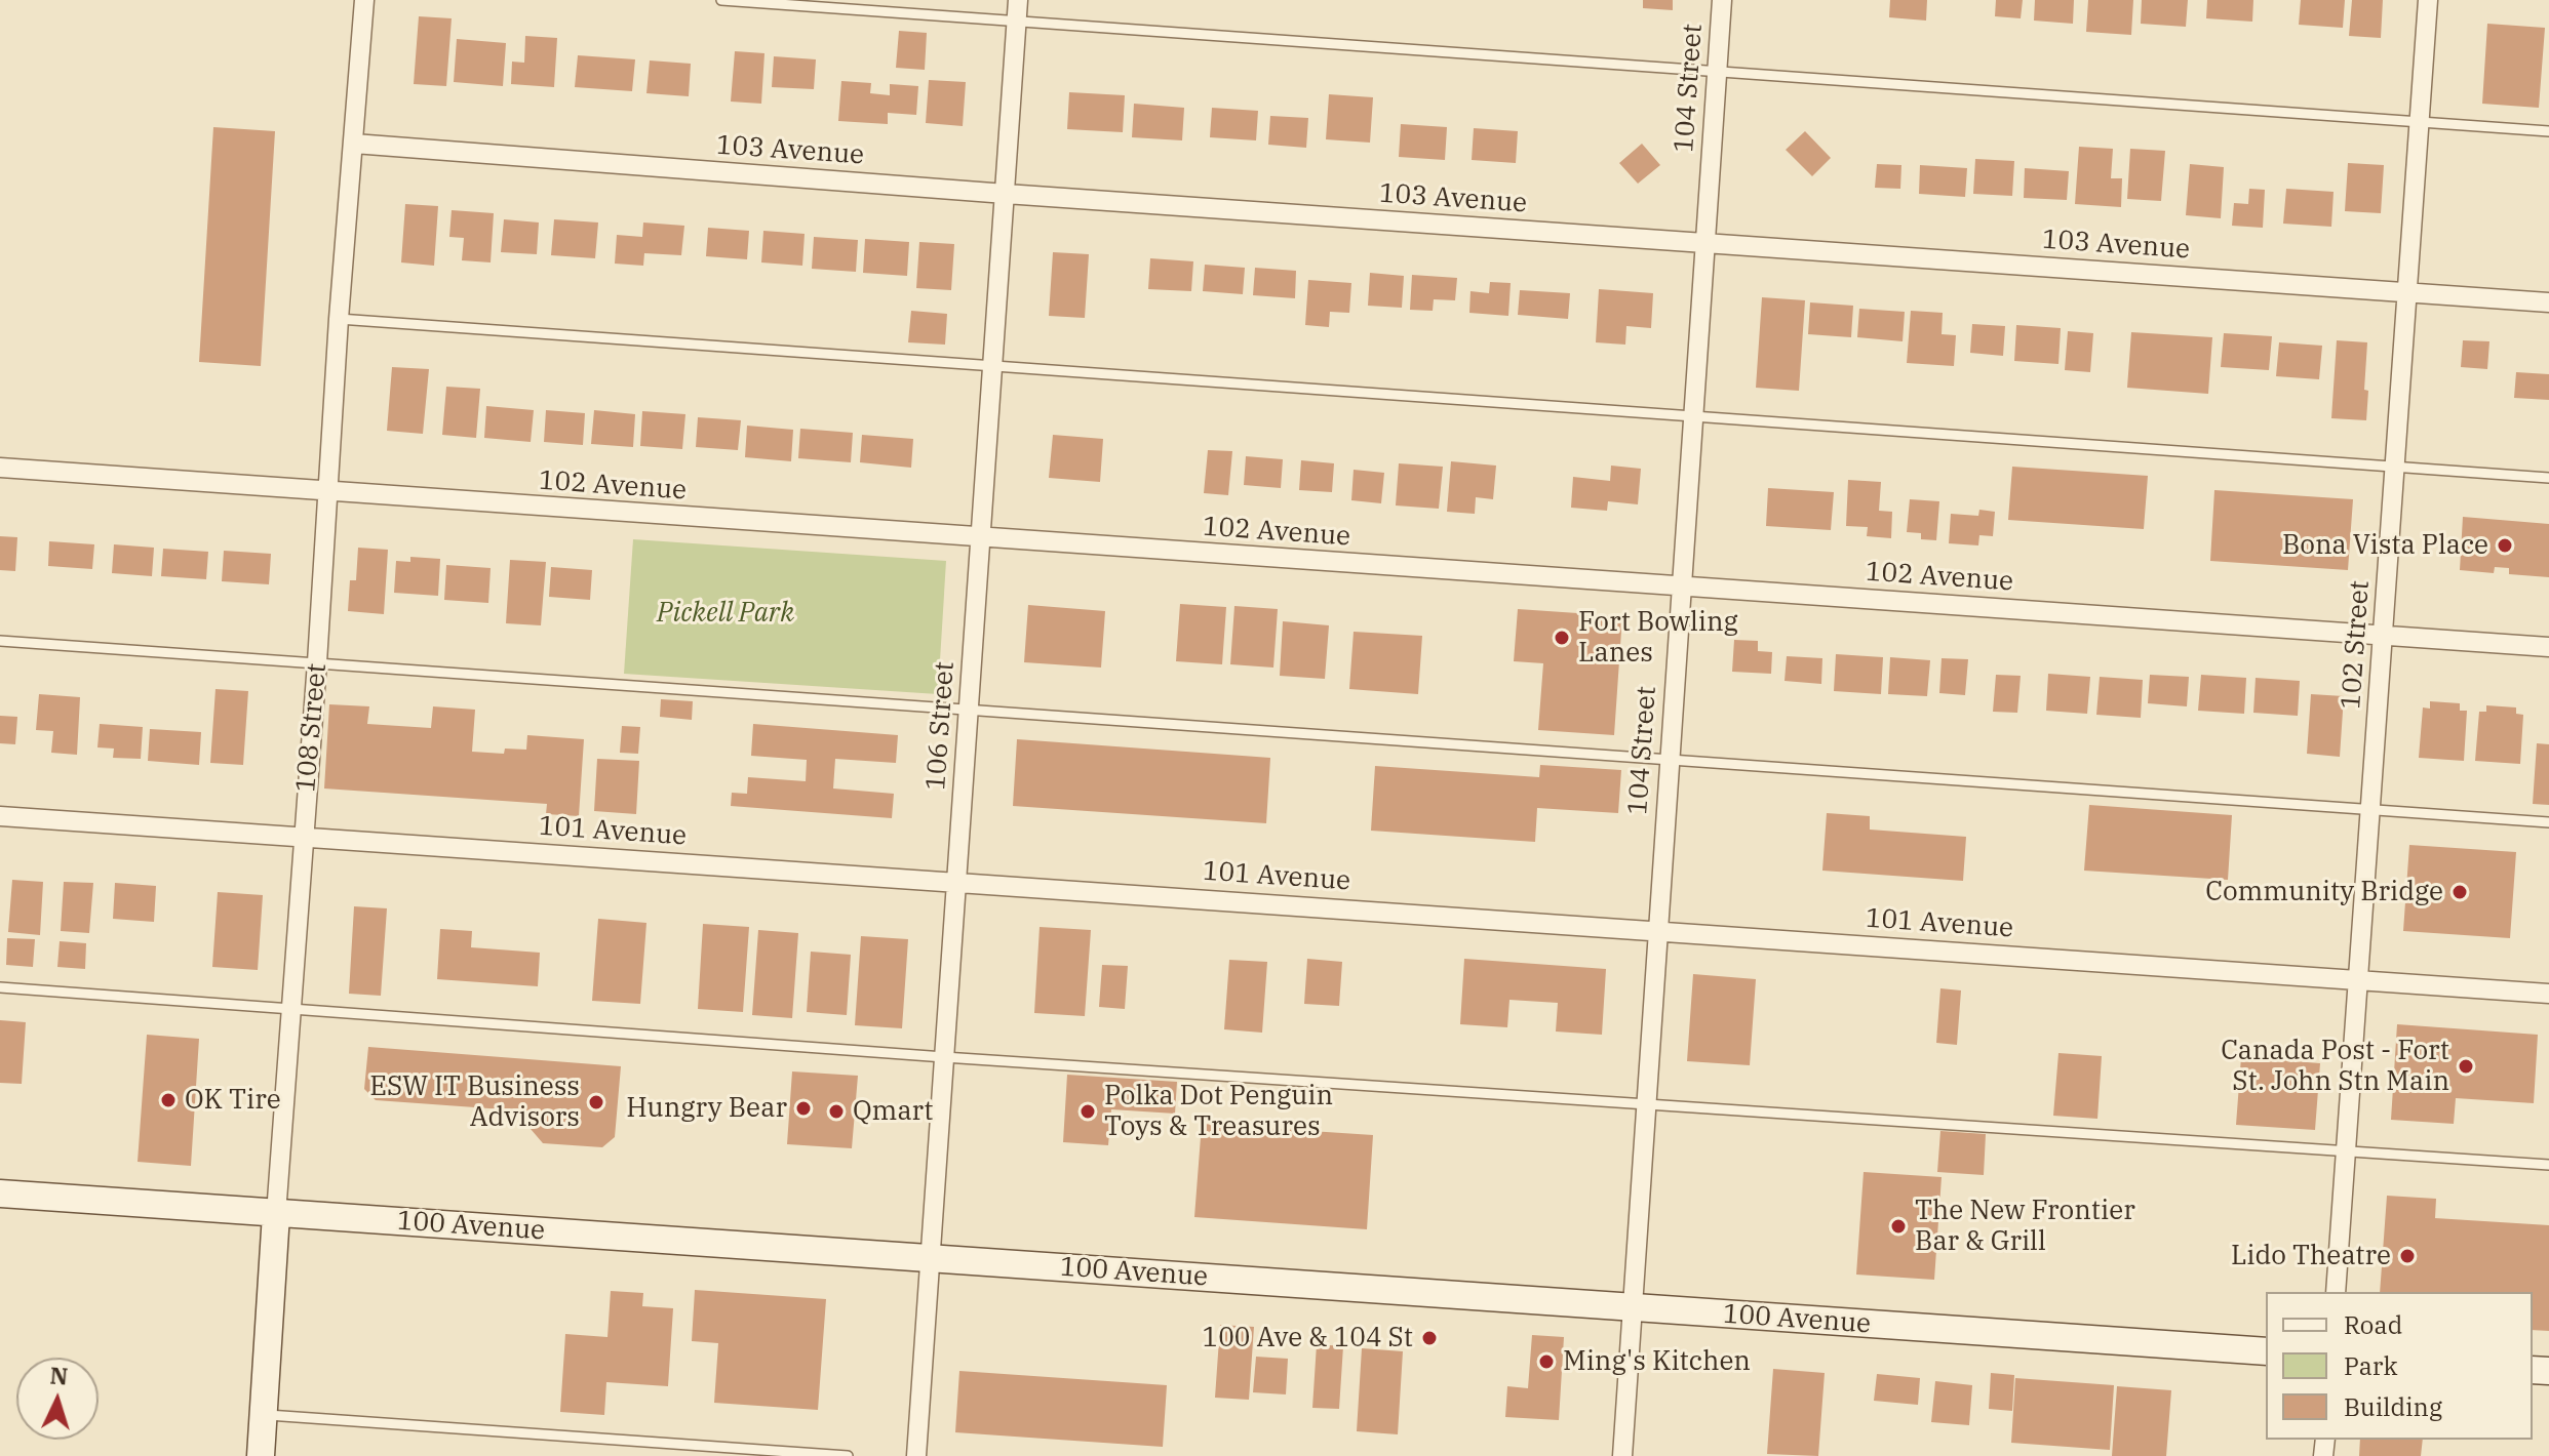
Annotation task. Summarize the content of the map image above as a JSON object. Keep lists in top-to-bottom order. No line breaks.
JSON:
{"streets":{"main road":["108 Street","100 Avenue"],"street":["104 Street","103 Avenue","102 Avenue","102 Street","106 Street","101 Avenue"]},"crossings":[["104 Street","103 Avenue"],["104 Street","102 Avenue"],["104 Street","101 Avenue"],["104 Street","100 Avenue"],["103 Avenue","102 Street"],["103 Avenue","106 Street"],["103 Avenue","108 Street"],["102 Avenue","102 Street"],["102 Avenue","106 Street"],["102 Avenue","108 Street"],["102 Street","101 Avenue"],["106 Street","101 Avenue"],["106 Street","100 Avenue"],["108 Street","101 Avenue"],["108 Street","100 Avenue"]],"parks":["Pickell Park"],"places":["Bona Vista Place","Fort Bowling Lanes","Community Bridge","Canada Post - Fort St. John Stn Main","OK Tire","ESW IT Business Advisors","Hungry Bear","Qmart","Polka Dot Penguin Toys & Treasures","The New Frontier Bar & Grill","Lido Theatre","100 Ave & 104 St","Ming's Kitchen"],"legend":["Road","Park","Building"],"north":"top"}
